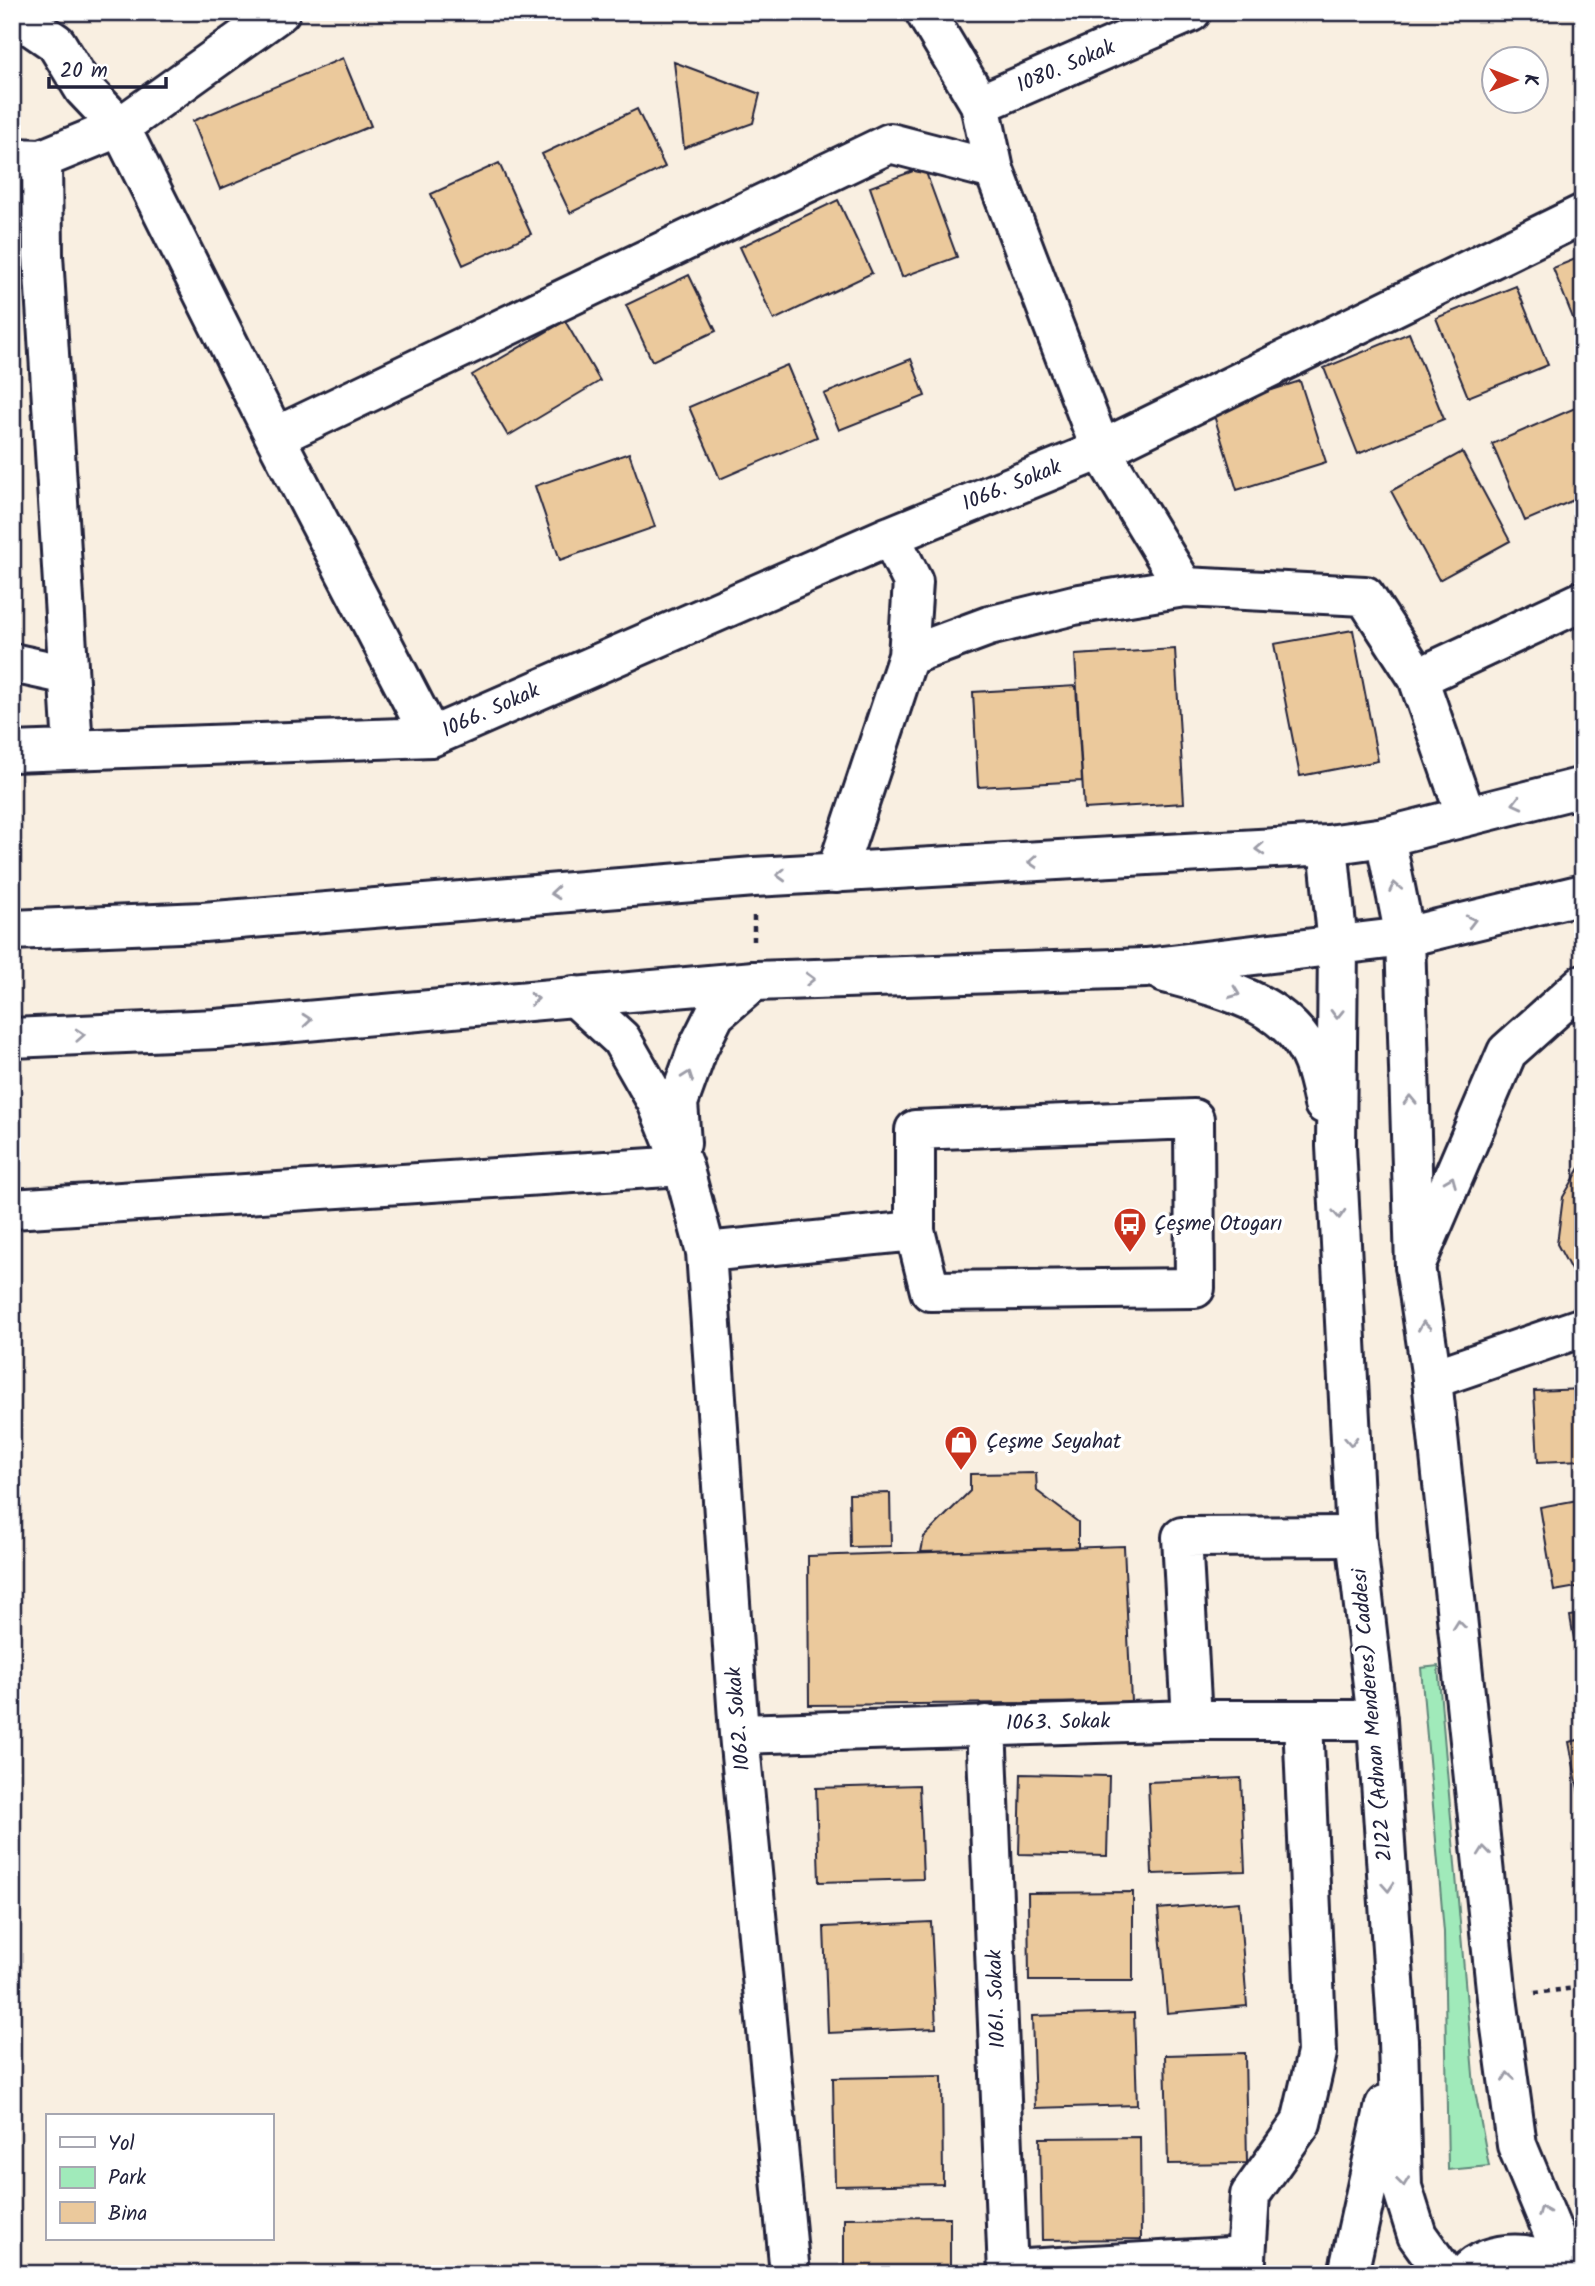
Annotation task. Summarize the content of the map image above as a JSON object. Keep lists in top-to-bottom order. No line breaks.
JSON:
{"streets":{"main road":["1080. Sokak","1066. Sokak","2122 (Adnan Menderes) Caddesi","1062. Sokak","1063. Sokak","1061. Sokak"]},"crossings":[["2122 (Adnan Menderes) Caddesi","1063. Sokak"],["1062. Sokak","1063. Sokak"],["1063. Sokak","1061. Sokak"]],"places":{"bus stop":["Çeşme Otogarı"],"shop":["Çeşme Seyahat"]},"legend":["Yol","Park","Bina"],"scale_bar":"20 m","north":"right"}
